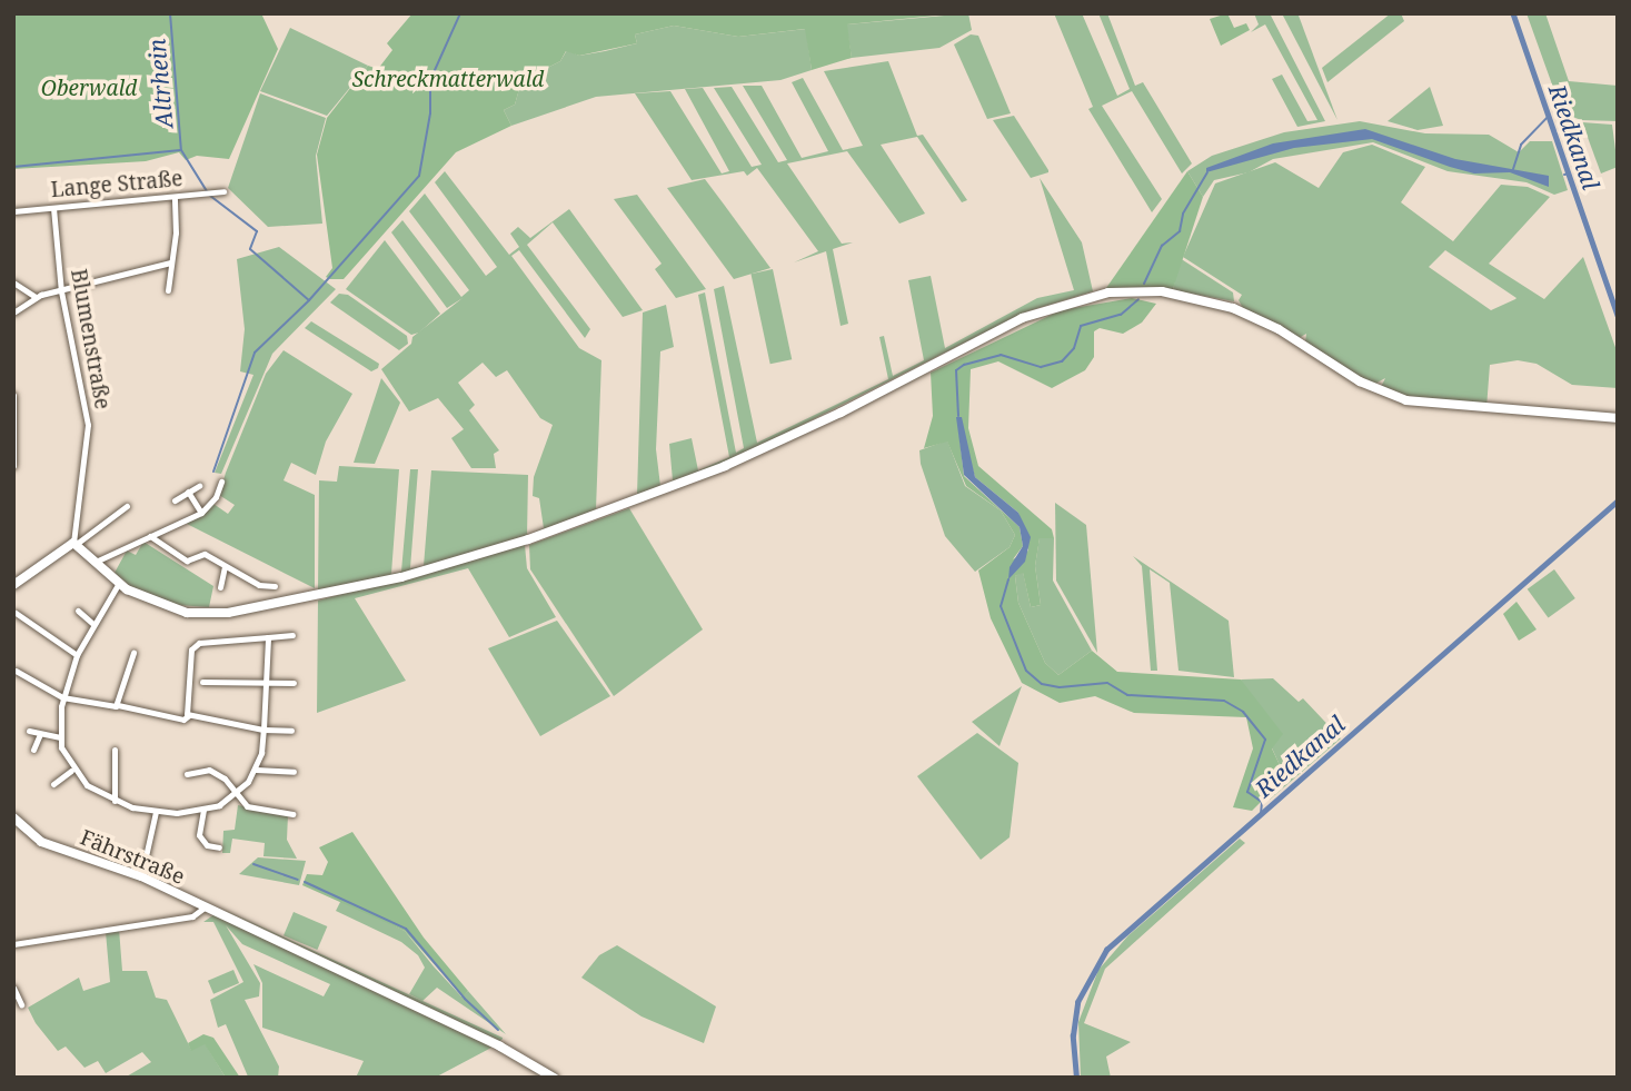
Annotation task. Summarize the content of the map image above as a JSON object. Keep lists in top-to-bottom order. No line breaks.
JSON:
{"streets":{"main road":["Fährstraße"],"street":["Lange Straße","Blumenstraße"]},"crossings":[["Lange Straße","Blumenstraße"]],"water":["Altrhein","Riedkanal"],"parks":["Schreckmatterwald","Oberwald"]}
